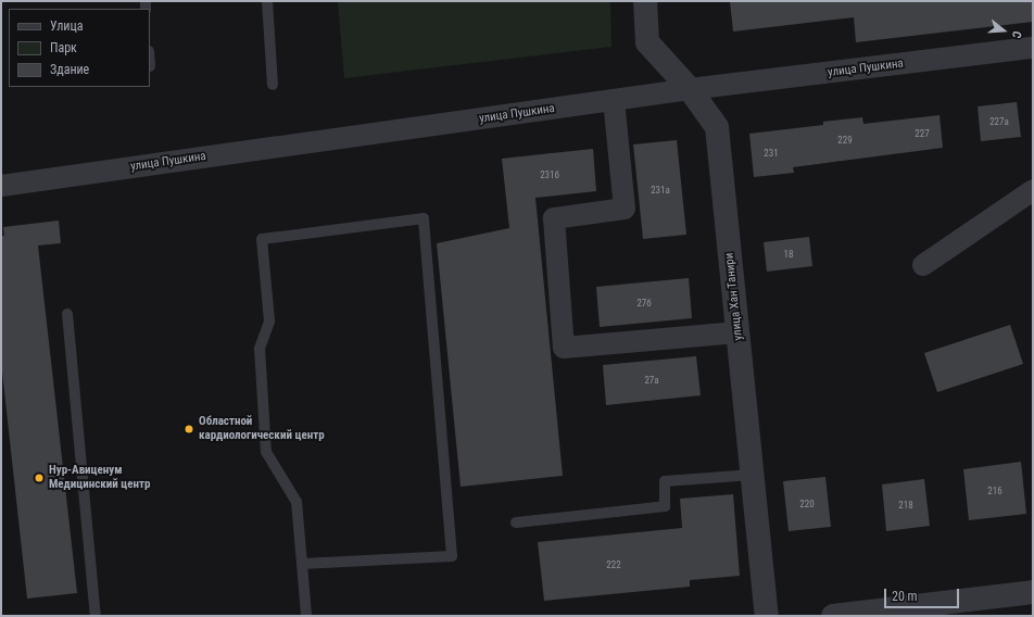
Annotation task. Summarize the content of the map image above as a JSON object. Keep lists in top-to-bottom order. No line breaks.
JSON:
{"streets":{"street":["улица Пушкина","улица Хан Танири"]},"crossings":[["улица Пушкина","улица Хан Танири"]],"places":["Областной кардиологический центр","Нур-Авиценум Медицинский центр"],"house_numbers":["227а","227","229","231","231б","231а","18","27б","27а","216","220","218","222"],"legend":["Улица","Парк","Здание"],"scale_bar":"20 m","north":"right"}
